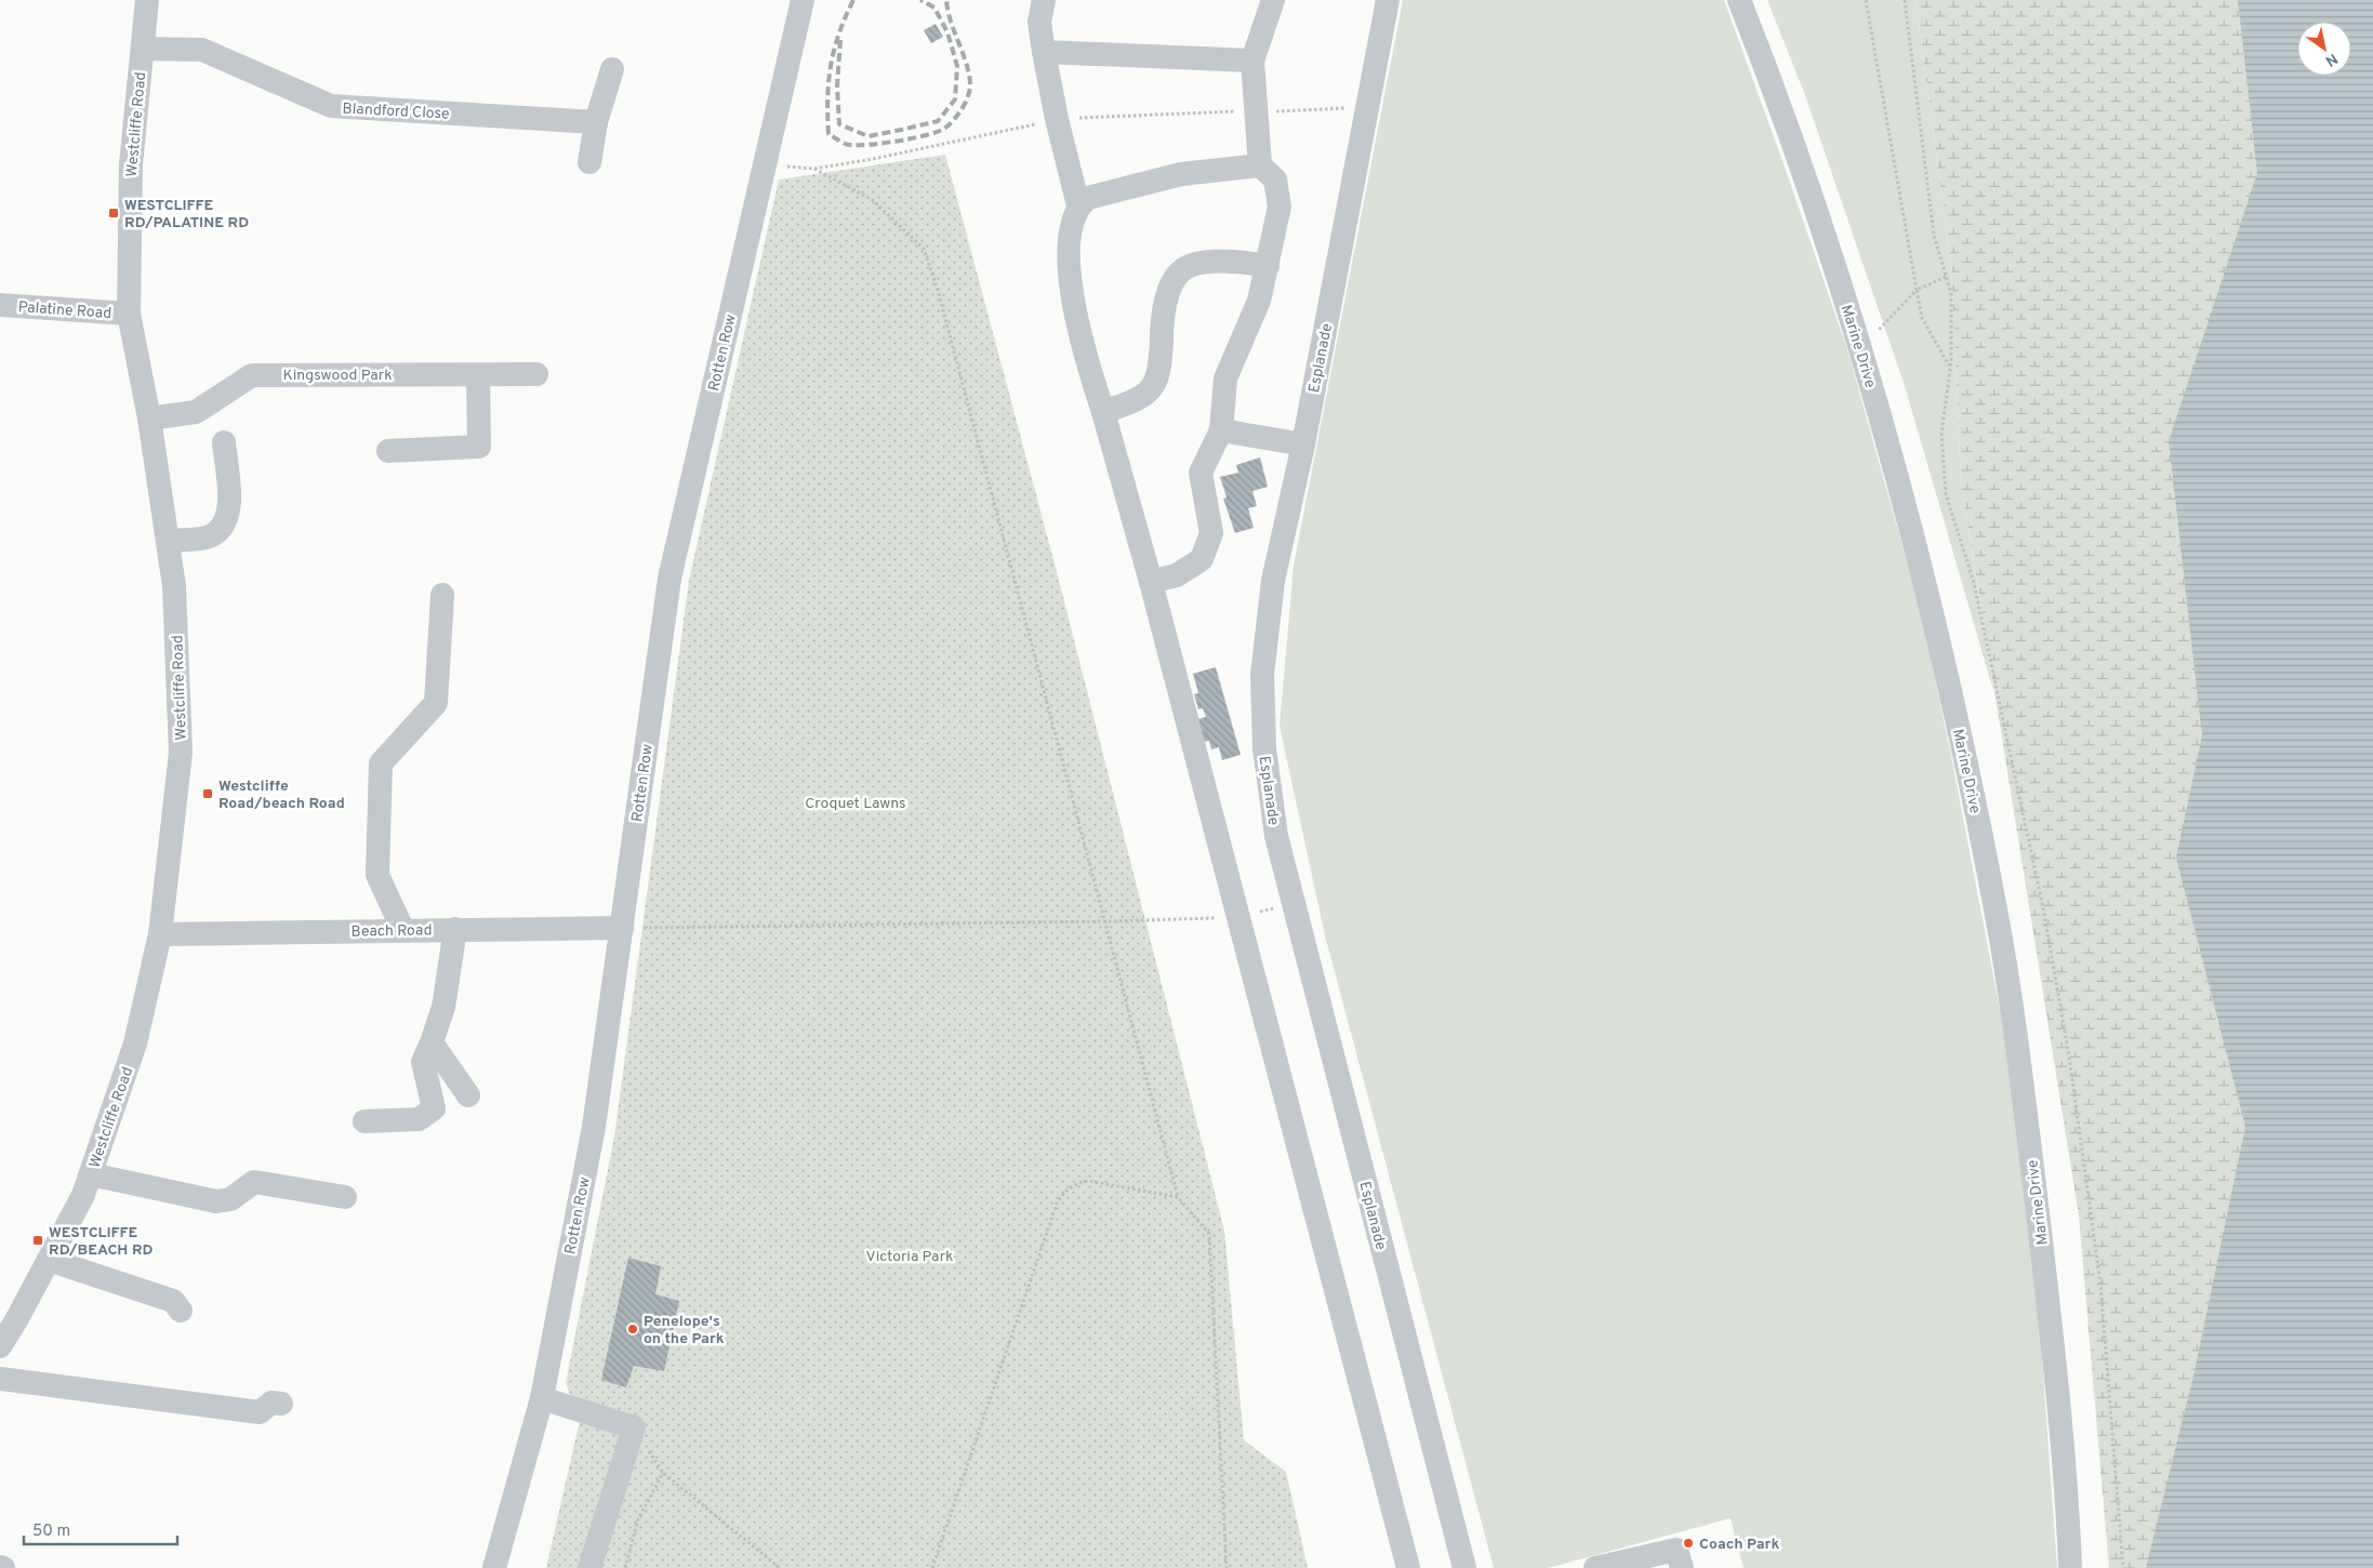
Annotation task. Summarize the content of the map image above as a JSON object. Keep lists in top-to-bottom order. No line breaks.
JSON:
{"streets":{"street":["Blandford Close","Westcliffe Road","Palatine Road","Marine Drive","Rotten Row","Esplanade","Kingswood Park","Beach Road"]},"crossings":[["Blandford Close","Westcliffe Road"],["Westcliffe Road","Palatine Road"],["Westcliffe Road","Kingswood Park"],["Westcliffe Road","Beach Road"],["Rotten Row","Beach Road"]],"parks":["Croquet Lawns","Victoria Park"],"places":{"transit":["WESTCLIFFE RD/PALATINE RD","Westcliffe Road/beach Road","WESTCLIFFE RD/BEACH RD"],"other":["Penelope's on the Park","Coach Park"]},"scale_bar":"50 m","north":"bottom right"}
